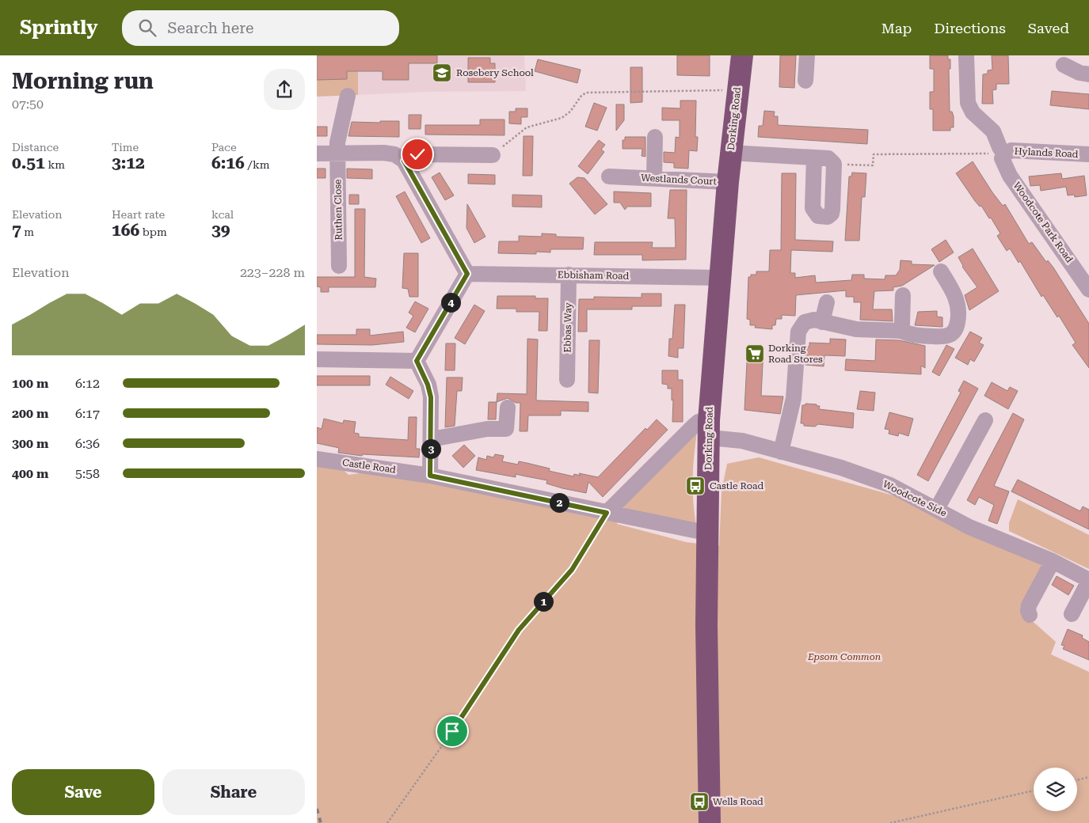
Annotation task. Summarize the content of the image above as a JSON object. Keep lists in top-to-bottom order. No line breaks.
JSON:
{"streets":{"highway":["Dorking Road"],"street":["Hylands Road","Westlands Court","Ruthen Close","Woodcote Park Road","Ebbisham Road","Ebbas Way","Castle Road","Woodcote Side"]},"crossings":[["Dorking Road","Westlands Court"],["Dorking Road","Ebbisham Road"],["Dorking Road","Castle Road"],["Dorking Road","Woodcote Side"],["Hylands Road","Woodcote Park Road"],["Ebbisham Road","Ebbas Way"]],"parks":["Epsom Common"],"places":{"school or university":["Rosebery School"],"supermarket":["Dorking Road Stores"],"bus stop":["Castle Road","Wells Road"]},"page":{"header":"Sprintly","search":"Search here","nav":["Map","Directions","Saved"],"heading":["Morning run","07:50"],"stats":[["Distance","0.51 km"],["Time","3:12"],["Pace","6:16 /km"],["Elevation","7 m"],["Heart rate","166 bpm"],["kcal","39"]],"chart":["Elevation","223–228 m"],"pins":["4","3","2","1"],"list":[{"name":"100 m","note":"6:12"},{"name":"200 m","note":"6:17"},{"name":"300 m","note":"6:36"},{"name":"400 m","note":"5:58"}],"buttons":["Save","Share"]}}
